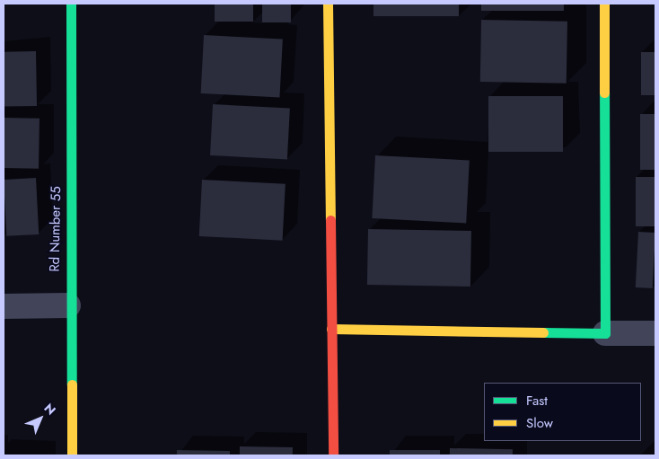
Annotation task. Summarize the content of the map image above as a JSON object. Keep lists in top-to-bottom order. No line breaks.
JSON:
{"streets":{"street":["Rd Number 55"]},"legend":["Fast","Slow"],"north":"top right"}
